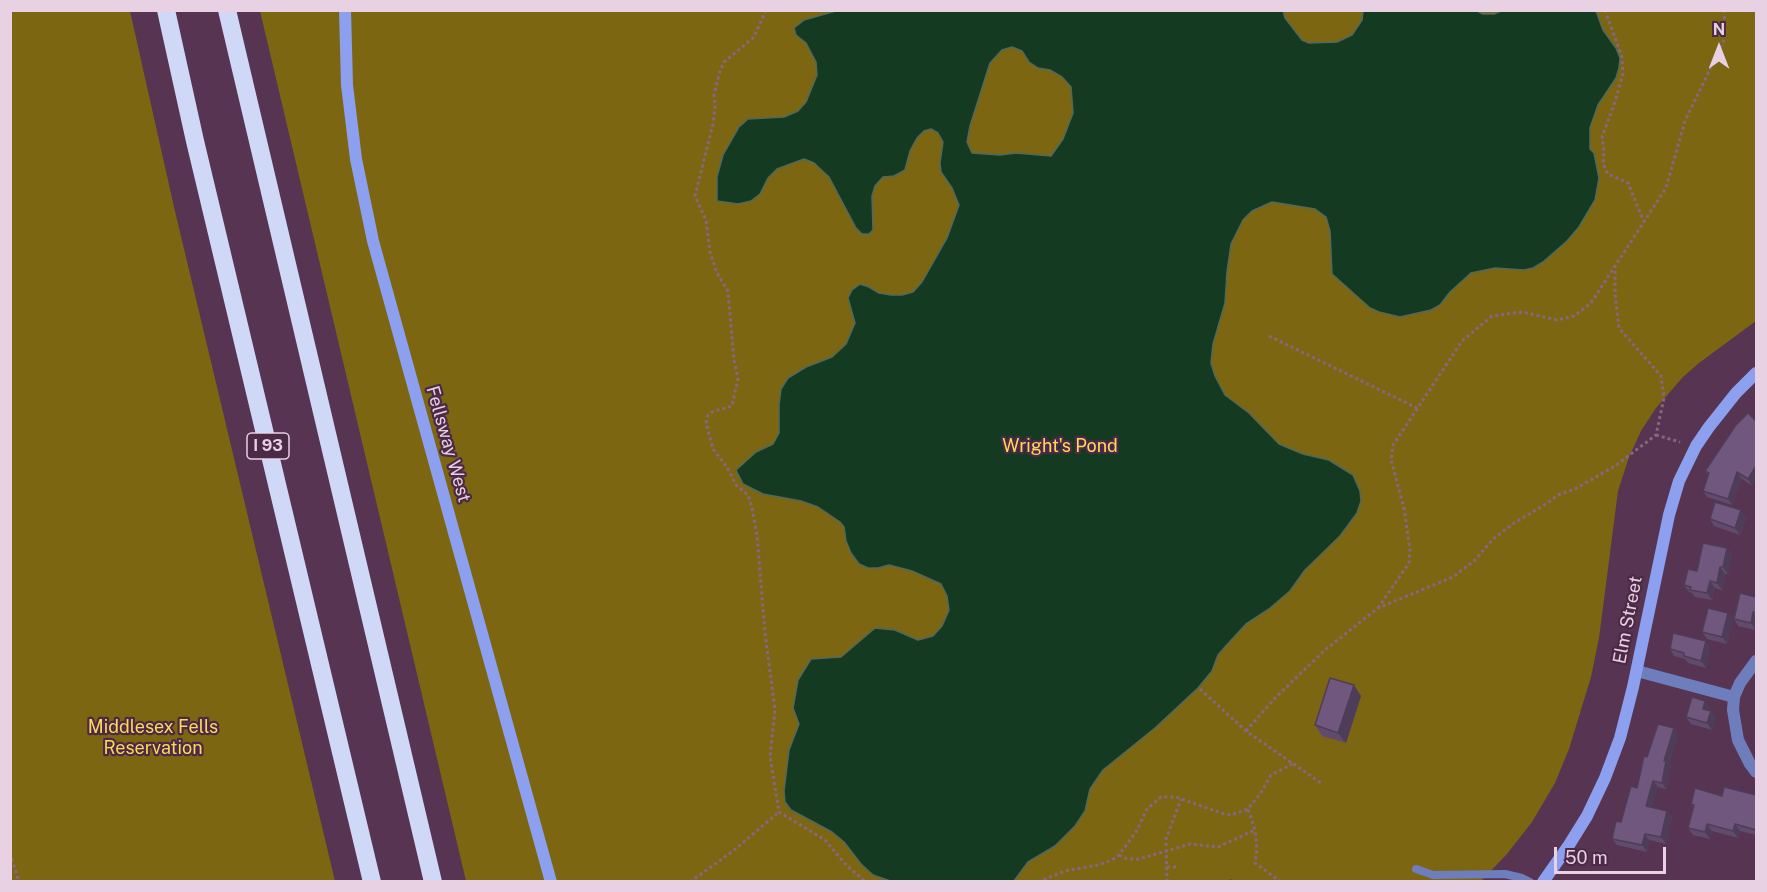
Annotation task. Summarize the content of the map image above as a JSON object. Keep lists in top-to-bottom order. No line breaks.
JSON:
{"streets":{"highway":["I 93"],"main road":["Fellsway West","Elm Street"]},"parks":["Wright's Pond","Middlesex Fells Reservation"],"scale_bar":"50 m","north":"top"}
